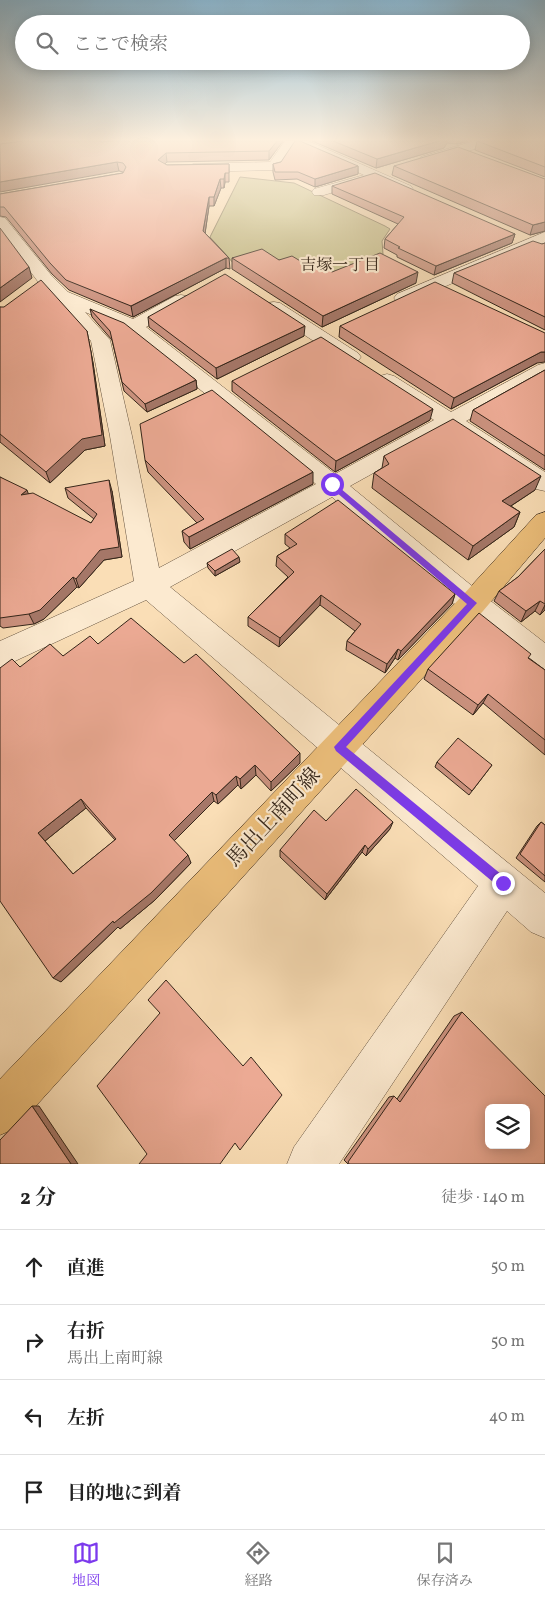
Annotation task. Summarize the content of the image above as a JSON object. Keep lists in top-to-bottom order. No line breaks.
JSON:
{"streets":{"main road":["馬出上南町線"]},"districts":["吉塚一丁目"],"page":{"search":"ここで検索","heading":["2 分","徒歩 · 140 m"],"list":[["直進","50 m"],["右折","馬出上南町線","50 m"],["左折","40 m"],"目的地に到着"],"nav":["地図","経路","保存済み"]}}
